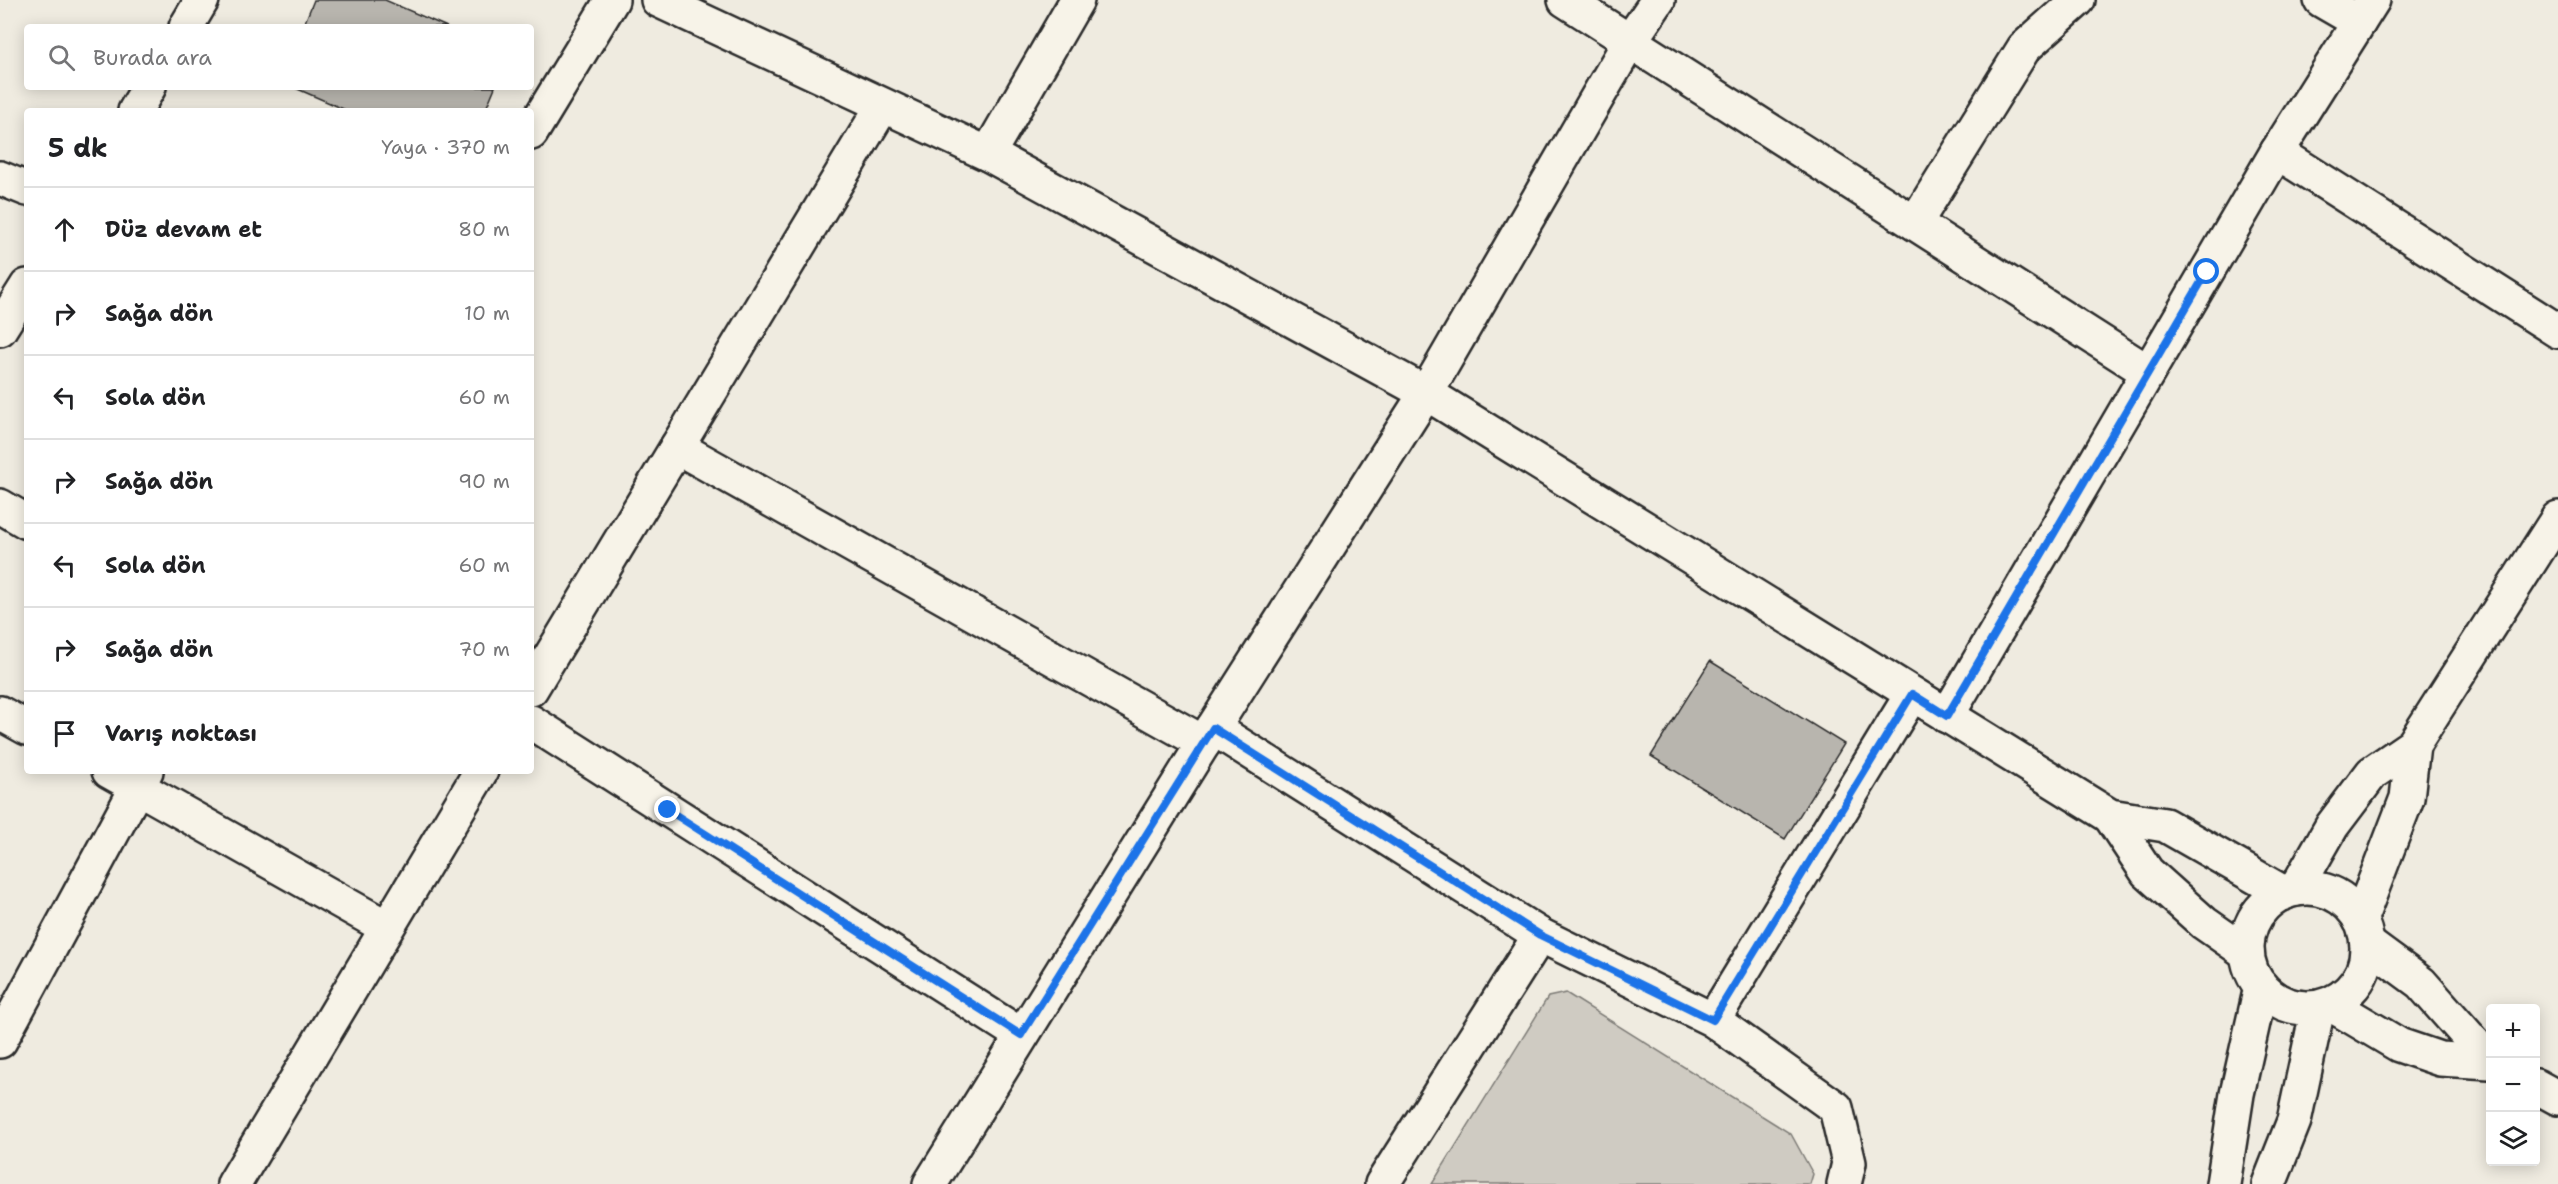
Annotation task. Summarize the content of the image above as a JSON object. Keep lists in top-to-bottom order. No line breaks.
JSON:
{"page":{"search":"Burada ara","heading":["5 dk","Yaya · 370 m"],"list":[["Düz devam et","80 m"],["Sağa dön","10 m"],["Sola dön","60 m"],["Sağa dön","90 m"],["Sola dön","60 m"],["Sağa dön","70 m"],"Varış noktası"],"map_buttons":["+","−"]}}
